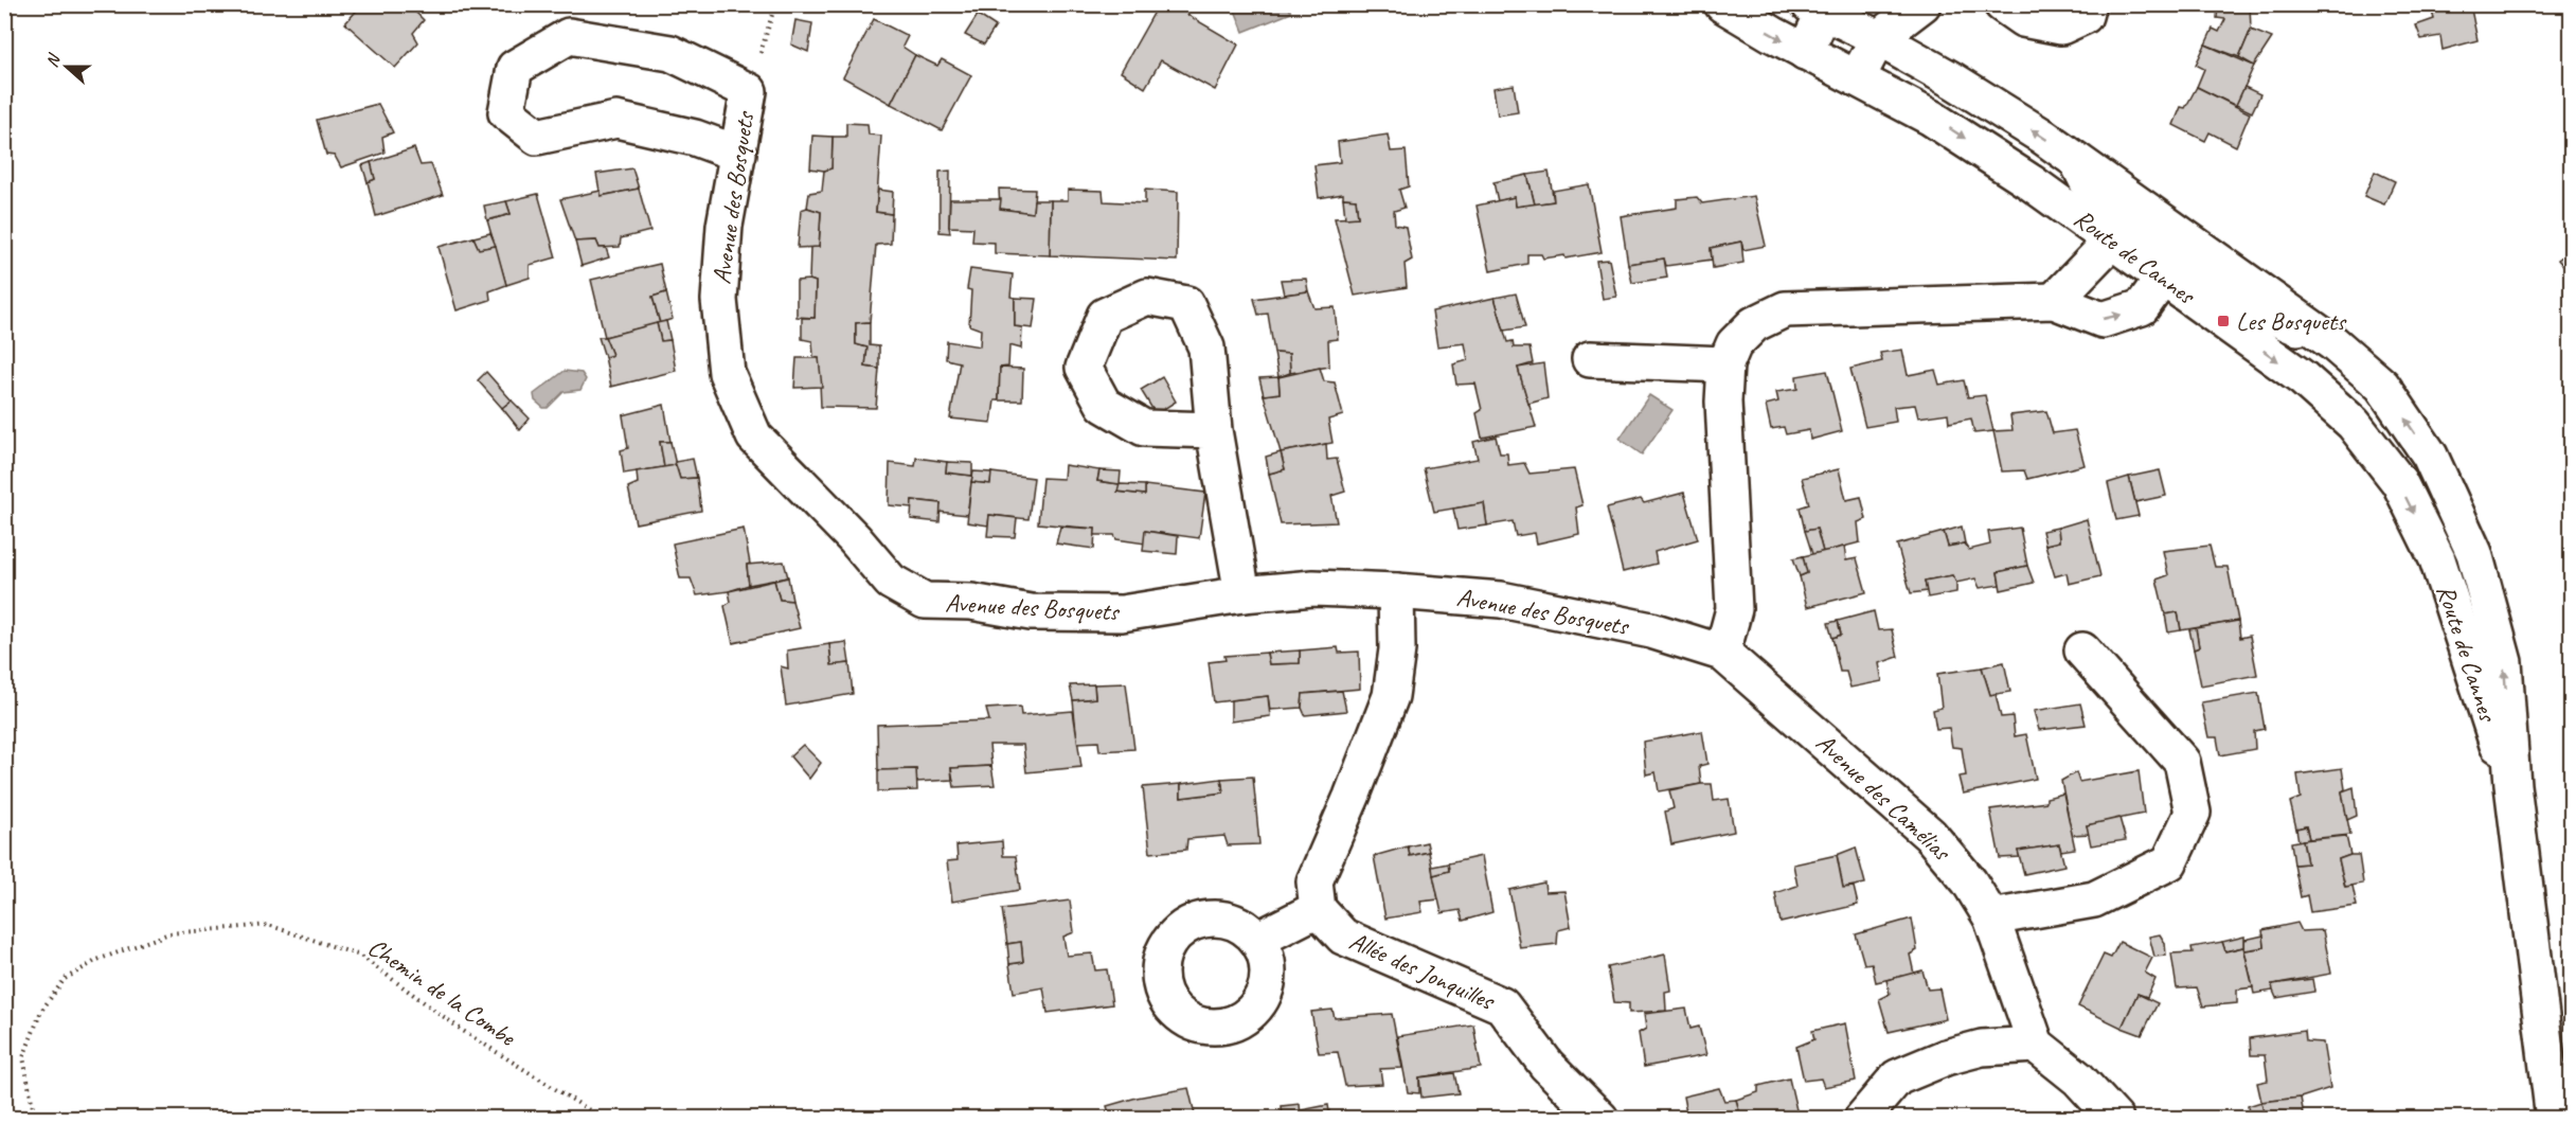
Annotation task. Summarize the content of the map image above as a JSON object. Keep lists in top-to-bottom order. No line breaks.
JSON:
{"streets":{"street":["Avenue des Bosquets","Route de Cannes","Avenue des Camélias","Allée des Jonquilles"],"path":["Chemin de la Combe"]},"crossings":[["Avenue des Bosquets","Avenue des Camélias"]],"places":{"transit":["Les Bosquets"]},"north":"left"}
